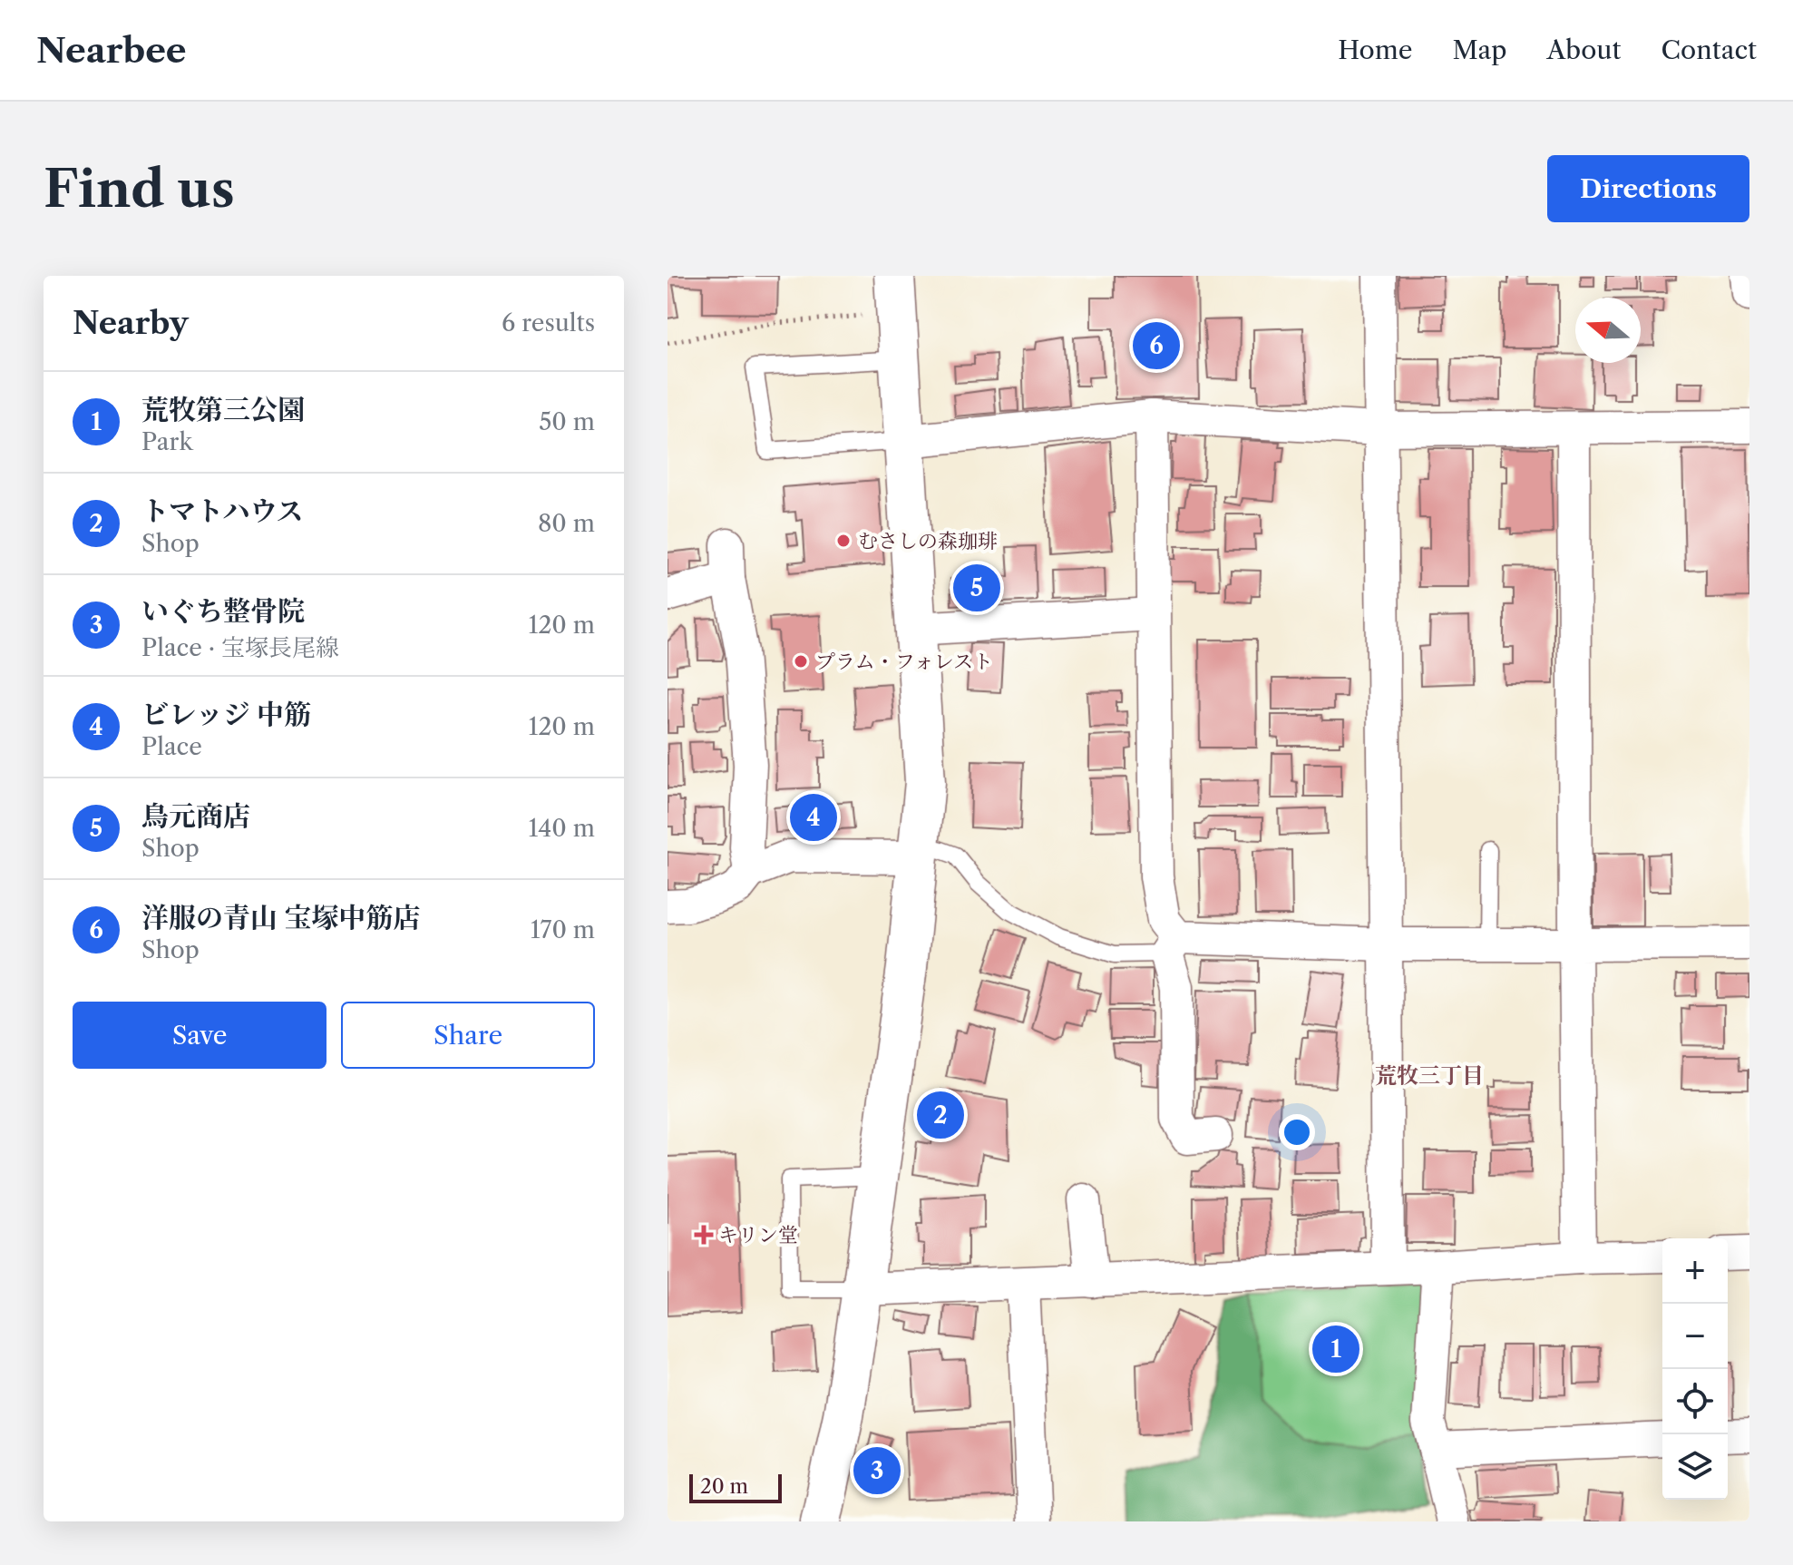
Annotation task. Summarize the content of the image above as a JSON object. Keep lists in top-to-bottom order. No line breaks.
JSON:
{"districts":["荒牧三丁目"],"places":{"other":["むさしの森珈琲","プラム・フォレスト"],"health":["キリン堂"]},"scale_bar":"20 m","north":"left","page":{"header":"Nearbee","nav":["Home","Map","About","Contact"],"buttons":["Directions",["Save","Share"]],"title":"Find us","heading":["Nearby","6 results"],"pins":["6","5","4","2","1","3"],"list":[{"mark":"1","name":"荒牧第三公園","note":"Park","value":"50 m"},{"mark":"2","name":"トマトハウス","note":"Shop","value":"80 m"},{"mark":"3","name":"いぐち整骨院","note":"Place · 宝塚長尾線","value":"120 m"},{"mark":"4","name":"ビレッジ 中筋","note":"Place","value":"120 m"},{"mark":"5","name":"鳥元商店","note":"Shop","value":"140 m"},{"mark":"6","name":"洋服の青山 宝塚中筋店","note":"Shop","value":"170 m"}],"map_buttons":["+","−"],"scale":"20 m"}}
